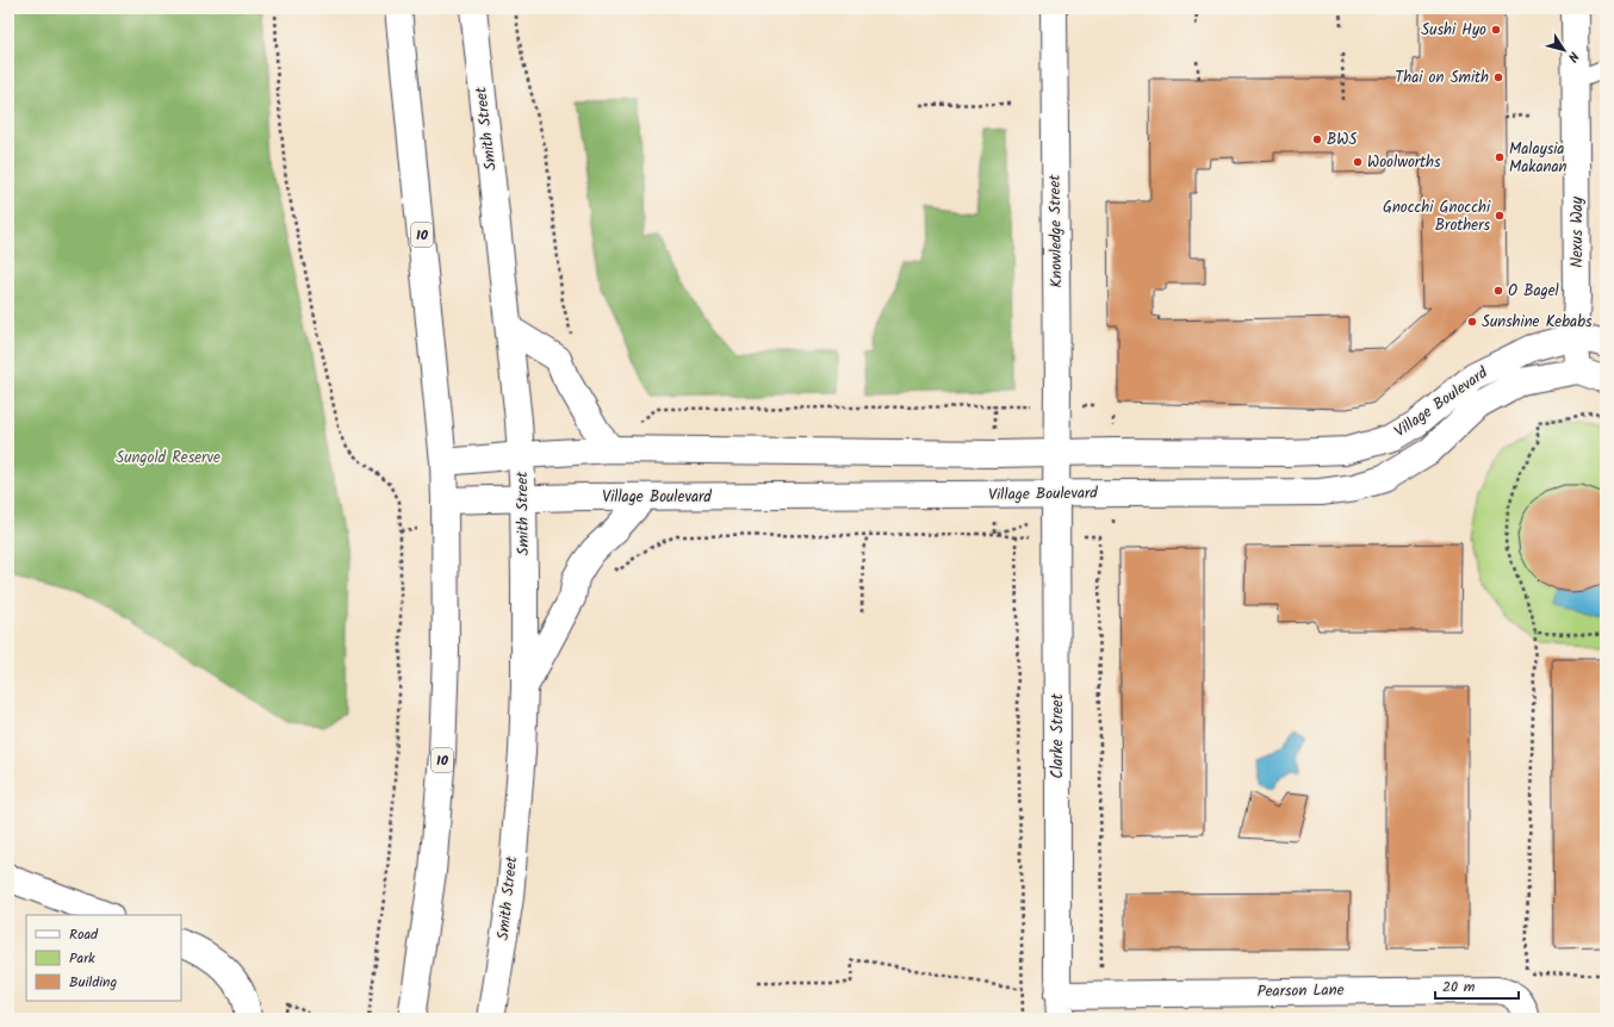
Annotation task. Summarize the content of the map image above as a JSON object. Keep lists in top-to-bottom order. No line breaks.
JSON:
{"streets":{"main road":["Smith Street","Knowledge Street","Nexus Way","10","Village Boulevard","Clarke Street","Pearson Lane"]},"crossings":[["Smith Street","Village Boulevard"],["Knowledge Street","Village Boulevard"],["Knowledge Street","Clarke Street"],["Nexus Way","Village Boulevard"],["10","Village Boulevard"],["Village Boulevard","Clarke Street"],["Clarke Street","Pearson Lane"]],"parks":["Sungold Reserve"],"places":["Sushi Hyo","Thai on Smith","BWS","Malaysia Makanan","Woolworths","Gnocchi Gnocchi Brothers","O Bagel","Sunshine Kebabs"],"legend":["Road","Park","Building"],"scale_bar":"20 m","north":"bottom right"}
